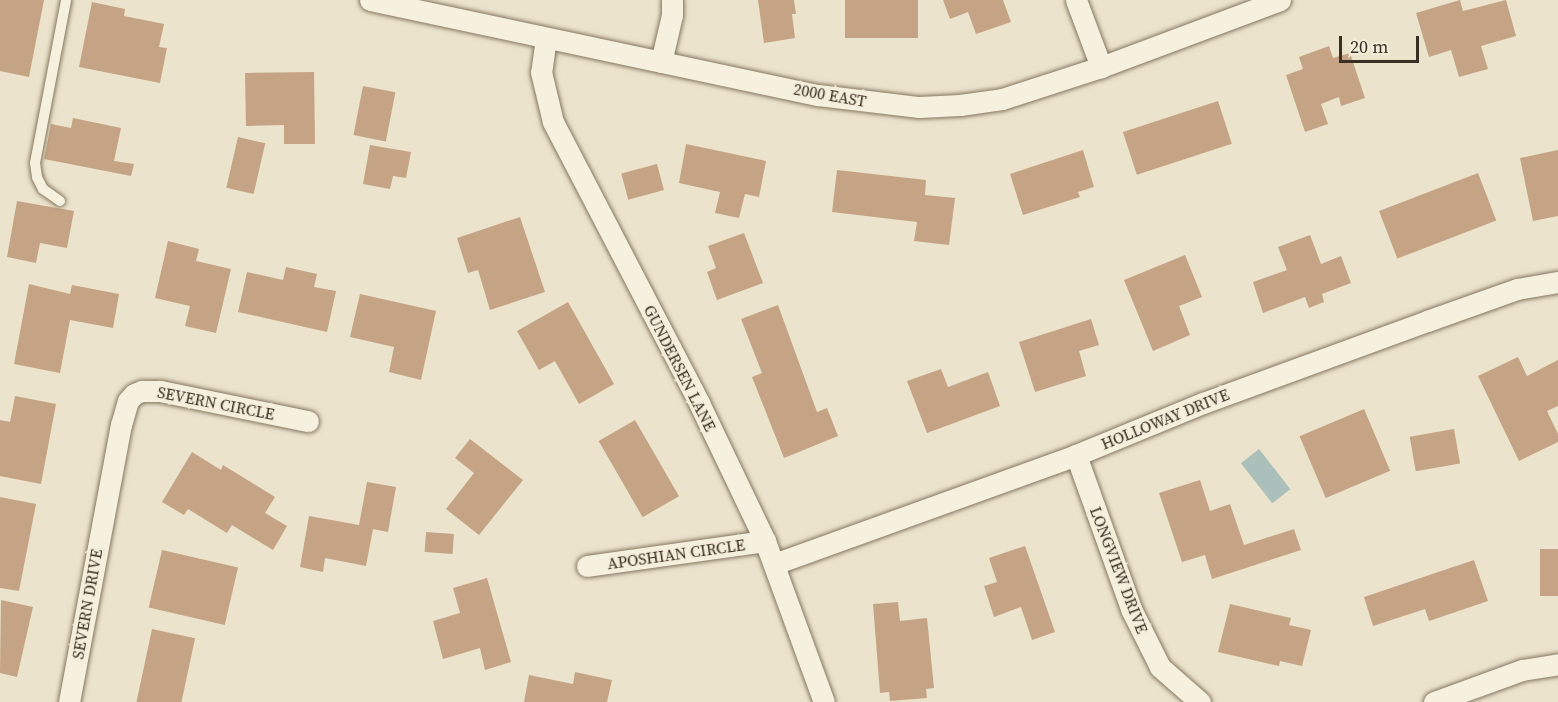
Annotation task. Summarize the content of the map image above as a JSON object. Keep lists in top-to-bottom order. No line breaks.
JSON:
{"streets":{"street":["2000 EAST","GUNDERSEN LANE","SEVERN CIRCLE","HOLLOWAY DRIVE","APOSHIAN CIRCLE","LONGVIEW DRIVE","SEVERN DRIVE"]},"crossings":[["2000 EAST","GUNDERSEN LANE"],["GUNDERSEN LANE","HOLLOWAY DRIVE"],["GUNDERSEN LANE","APOSHIAN CIRCLE"],["SEVERN CIRCLE","SEVERN DRIVE"],["HOLLOWAY DRIVE","LONGVIEW DRIVE"]],"scale_bar":"20 m"}
